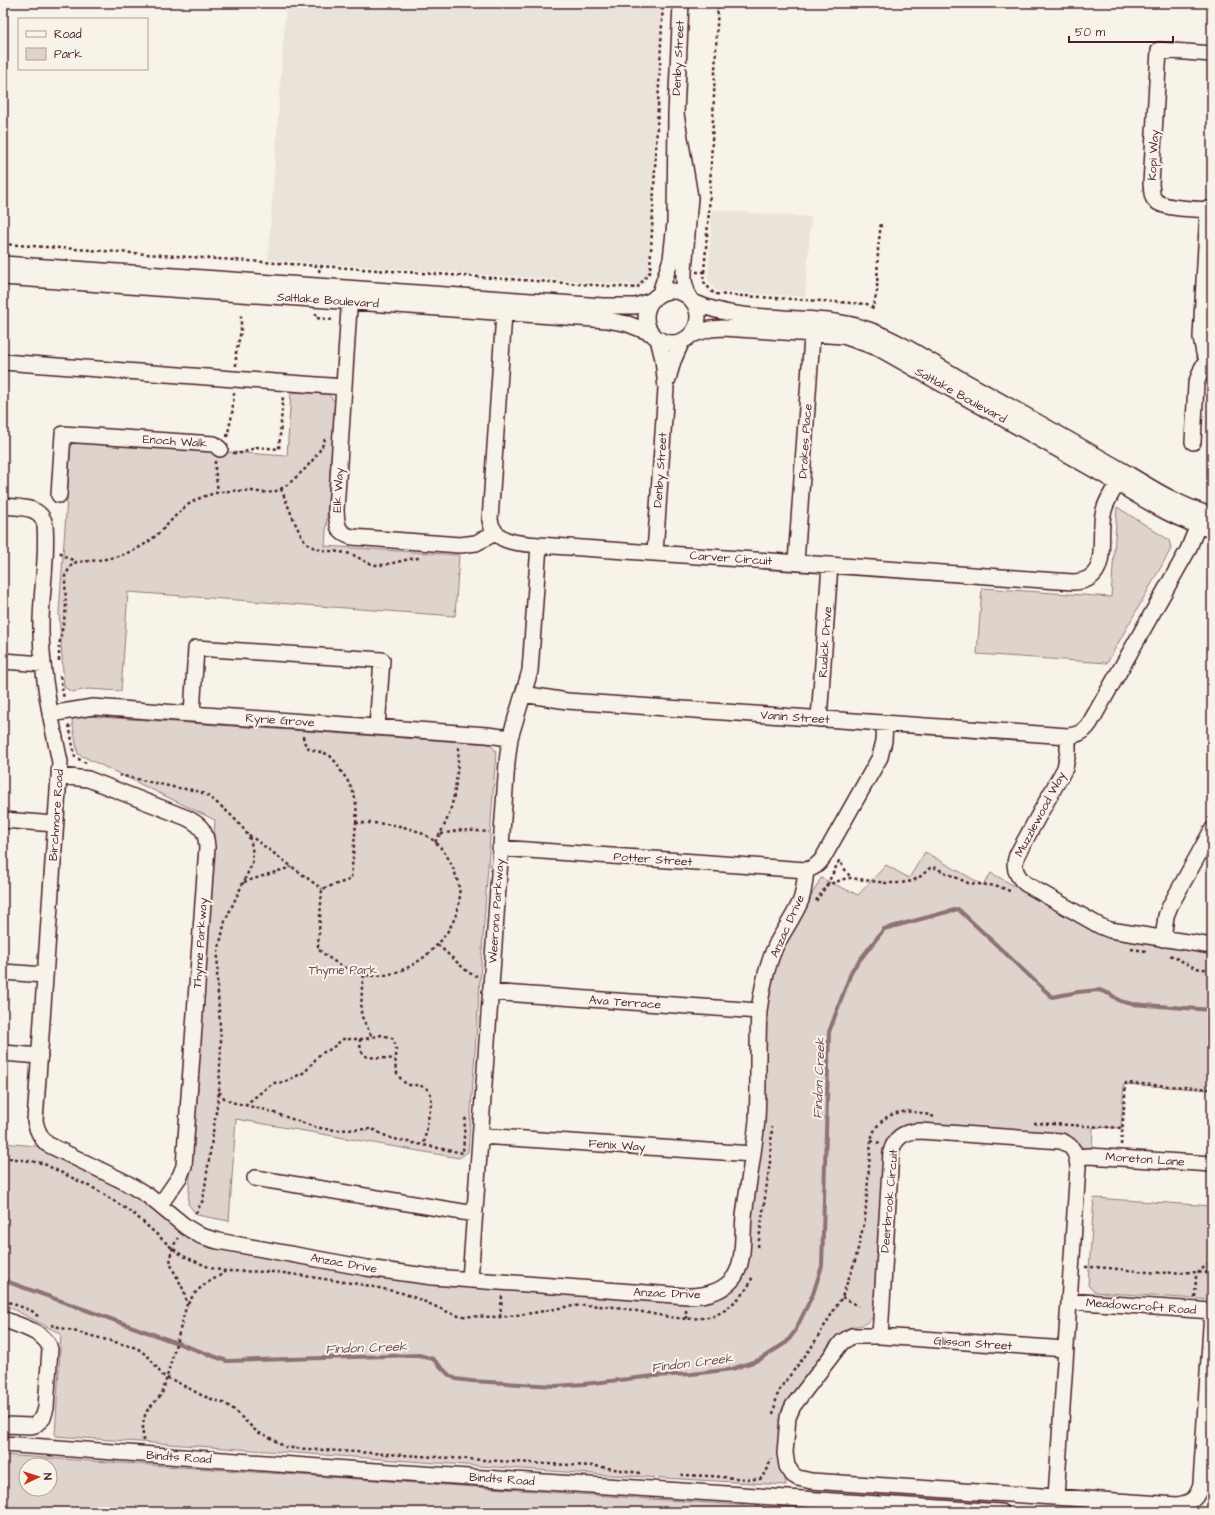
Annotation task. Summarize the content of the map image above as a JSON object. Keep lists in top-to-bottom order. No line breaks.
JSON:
{"streets":{"street":["Denby Street","Kopi Way","Saltlake Boulevard","Enoch Walk","Drakes Place","Elk Way","Carver Circuit","Rudick Drive","Vanin Street","Ryrie Grove","Muzzlewood Way","Birchmore Road","Potter Street","Weerona Parkway","Anzac Drive","Thyme Parkway","Ava Terrace","Fenix Way","Moreton Lane","Deerbrook Circuit","Meadowcroft Road","Glisson Street","Bindts Road"]},"crossings":[["Denby Street","Saltlake Boulevard"],["Denby Street","Carver Circuit"],["Saltlake Boulevard","Drakes Place"],["Saltlake Boulevard","Elk Way"],["Saltlake Boulevard","Carver Circuit"],["Drakes Place","Carver Circuit"],["Elk Way","Carver Circuit"],["Carver Circuit","Rudick Drive"],["Carver Circuit","Weerona Parkway"],["Rudick Drive","Vanin Street"],["Vanin Street","Muzzlewood Way"],["Vanin Street","Weerona Parkway"],["Ryrie Grove","Birchmore Road"],["Ryrie Grove","Weerona Parkway"],["Birchmore Road","Anzac Drive"],["Birchmore Road","Thyme Parkway"],["Potter Street","Weerona Parkway"],["Potter Street","Anzac Drive"],["Weerona Parkway","Anzac Drive"],["Weerona Parkway","Ava Terrace"],["Weerona Parkway","Fenix Way"],["Anzac Drive","Thyme Parkway"],["Anzac Drive","Ava Terrace"],["Anzac Drive","Fenix Way"],["Moreton Lane","Deerbrook Circuit"],["Deerbrook Circuit","Glisson Street"]],"water":["Findon Creek"],"parks":["Thyme Park"],"legend":["Road","Park"],"scale_bar":"50 m","north":"right"}
